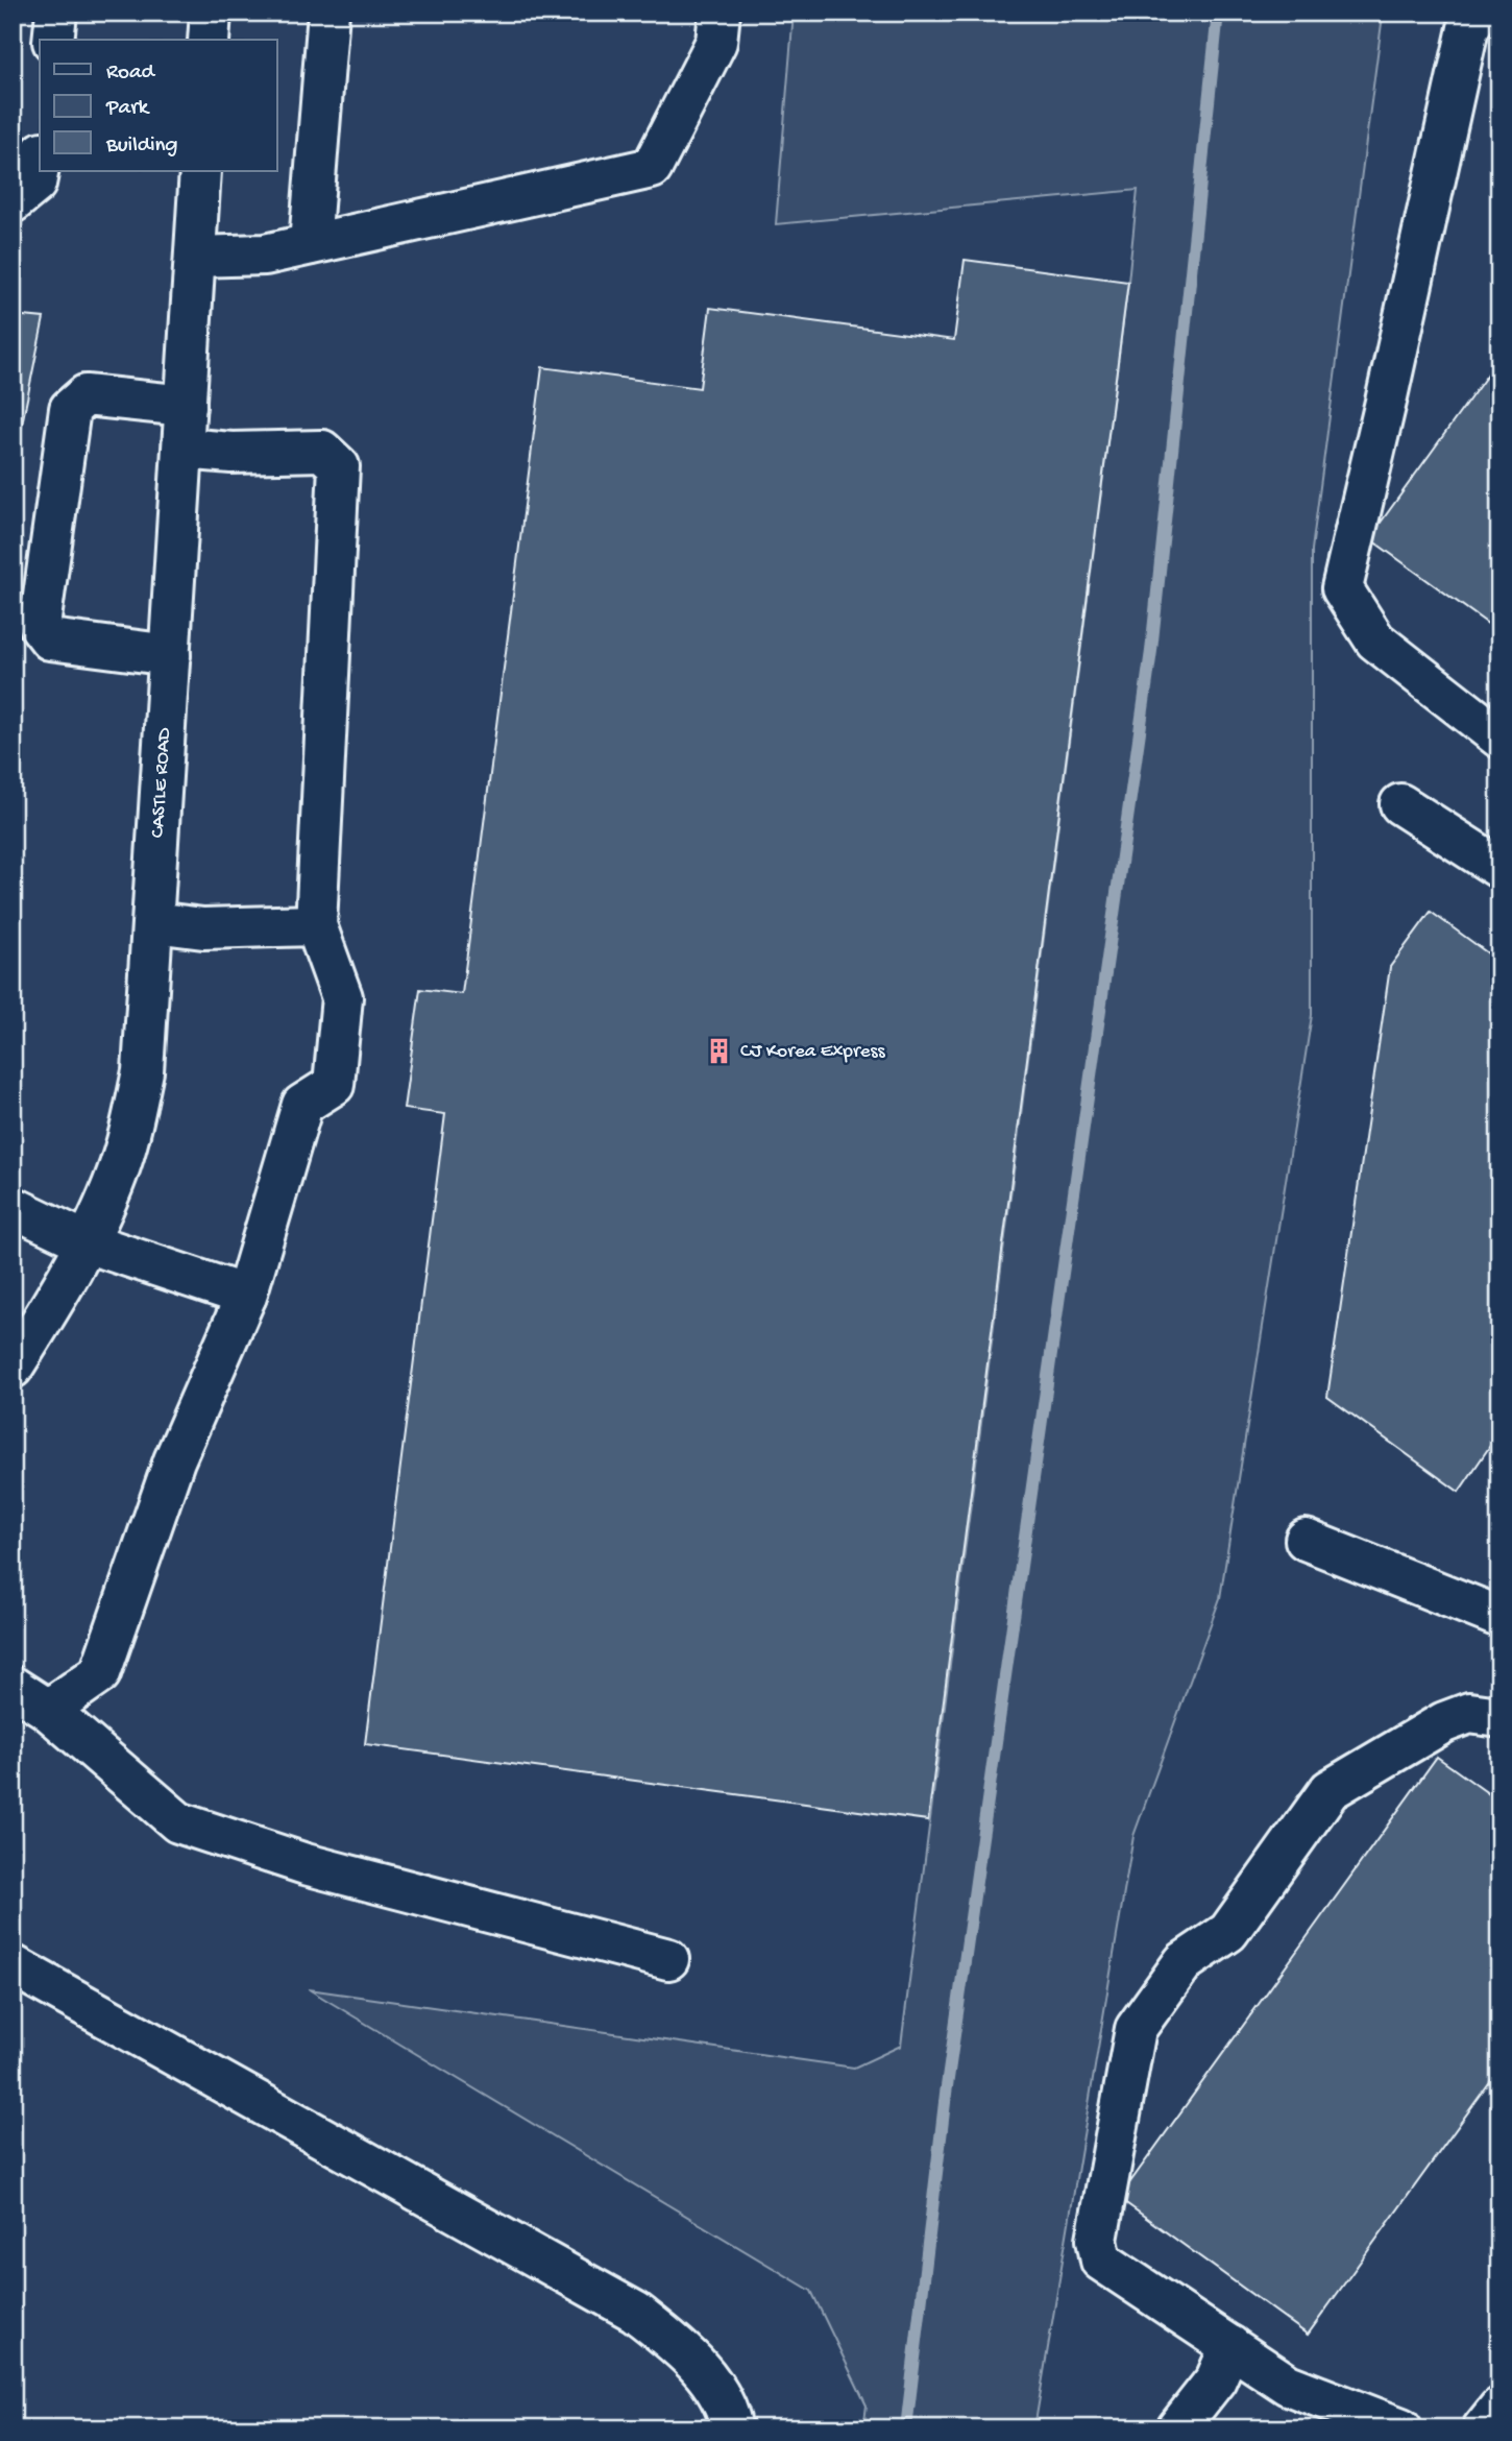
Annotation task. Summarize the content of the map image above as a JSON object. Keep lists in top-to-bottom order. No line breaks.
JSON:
{"streets":{"street":["CASTLE ROAD"]},"places":{"building":["CJ Korea Express"]},"legend":["Road","Park","Building"]}
